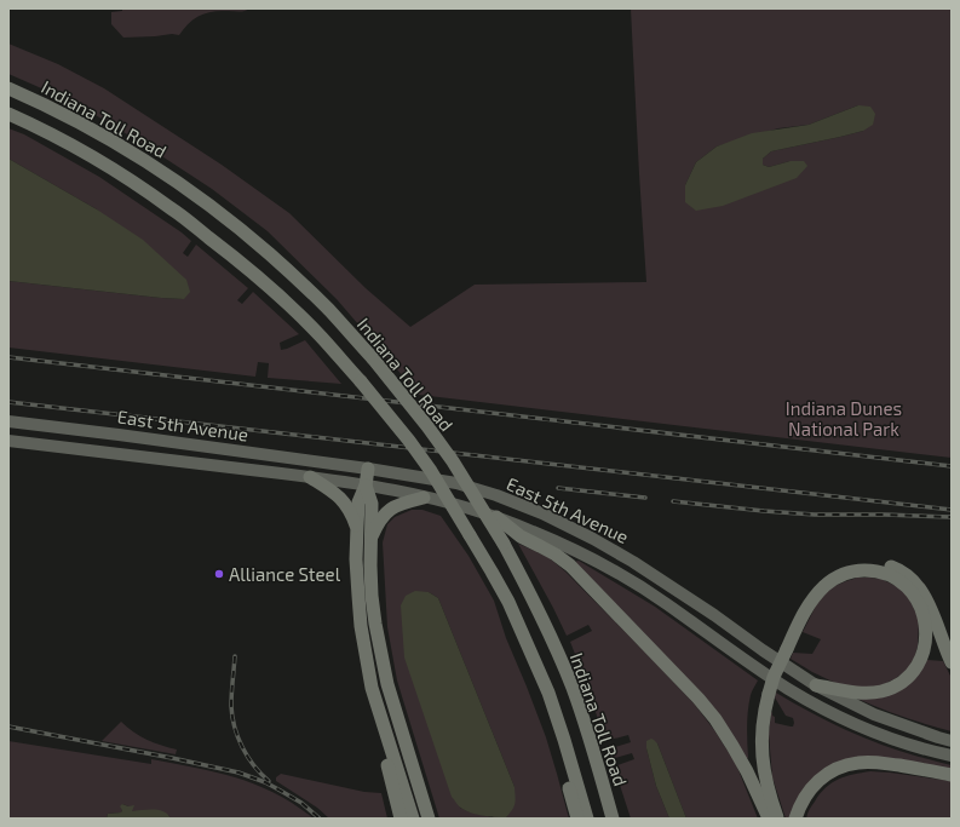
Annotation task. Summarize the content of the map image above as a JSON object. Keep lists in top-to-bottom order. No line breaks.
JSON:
{"streets":{"highway":["Indiana Toll Road"],"main road":["East 5th Avenue"]},"parks":["Indiana Dunes National Park"],"places":["Alliance Steel"]}
